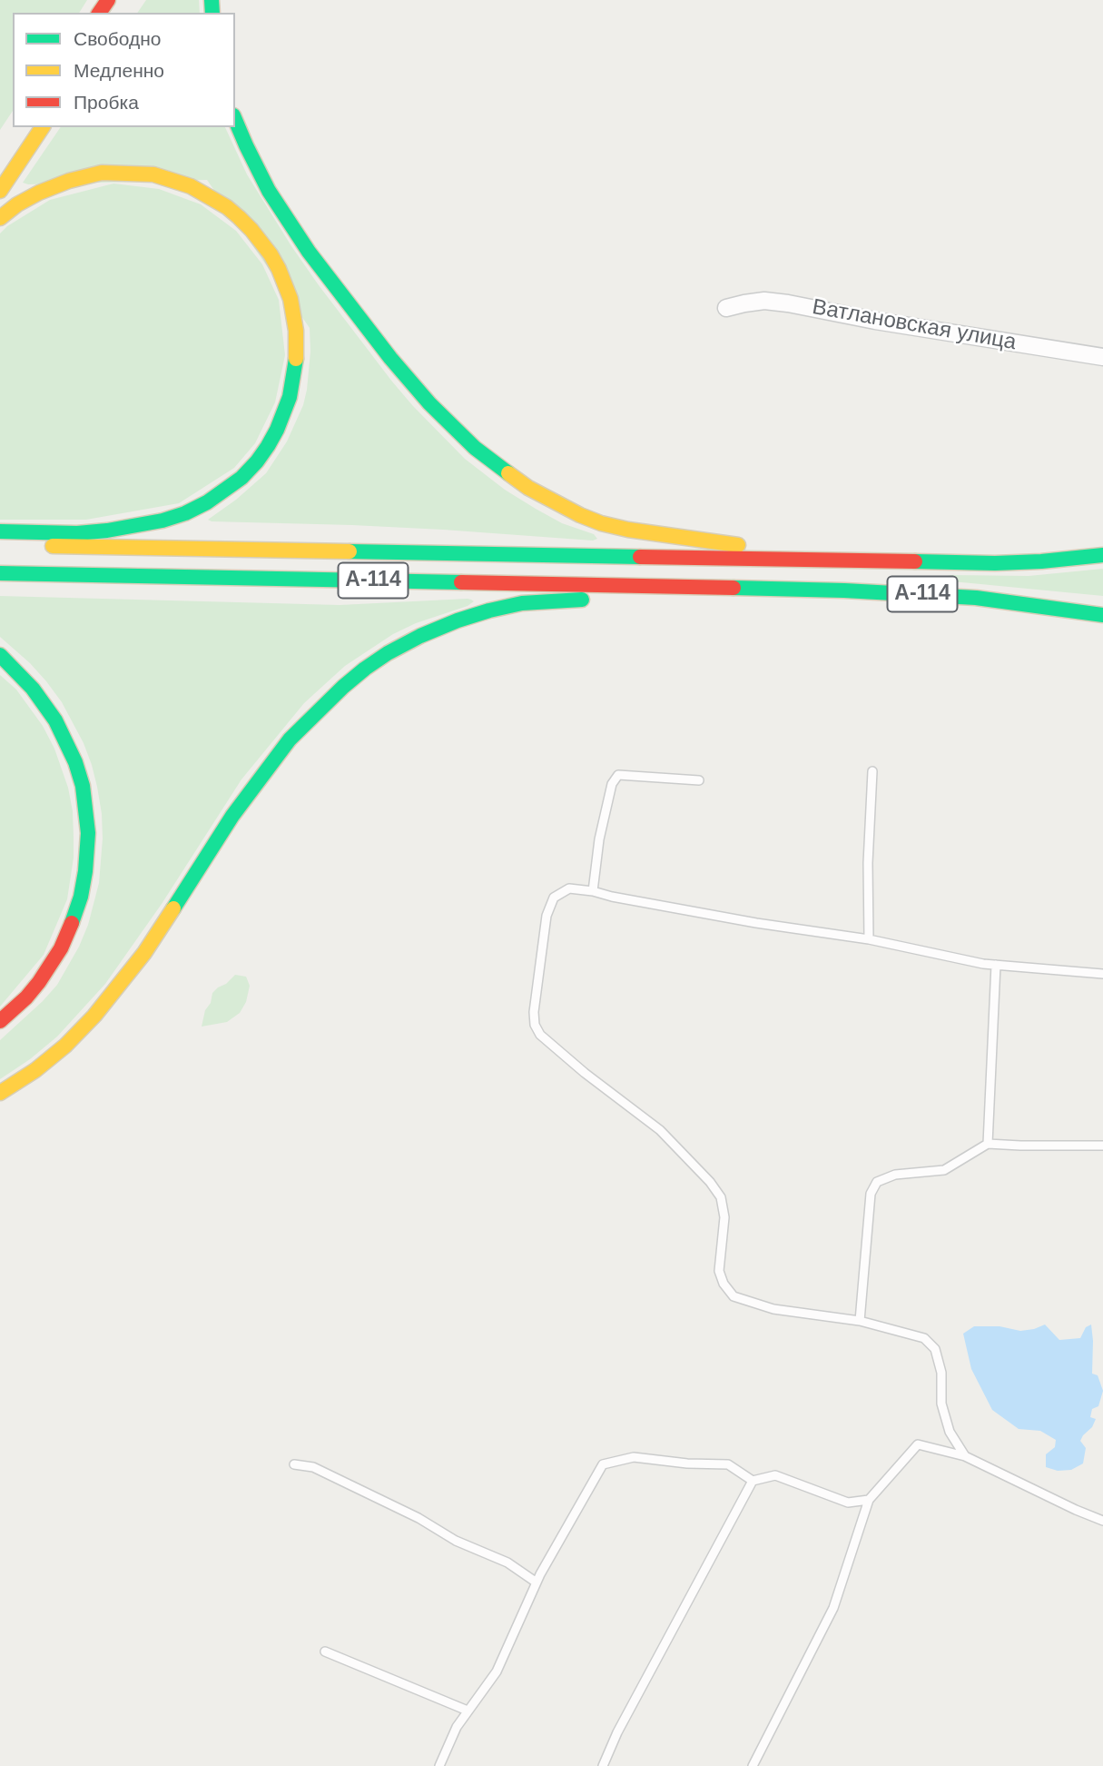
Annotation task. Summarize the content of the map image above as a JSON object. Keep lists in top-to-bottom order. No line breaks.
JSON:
{"streets":{"main road":["А-114"],"street":["Ватлановская улица"]},"legend":["Свободно","Медленно","Пробка"]}
